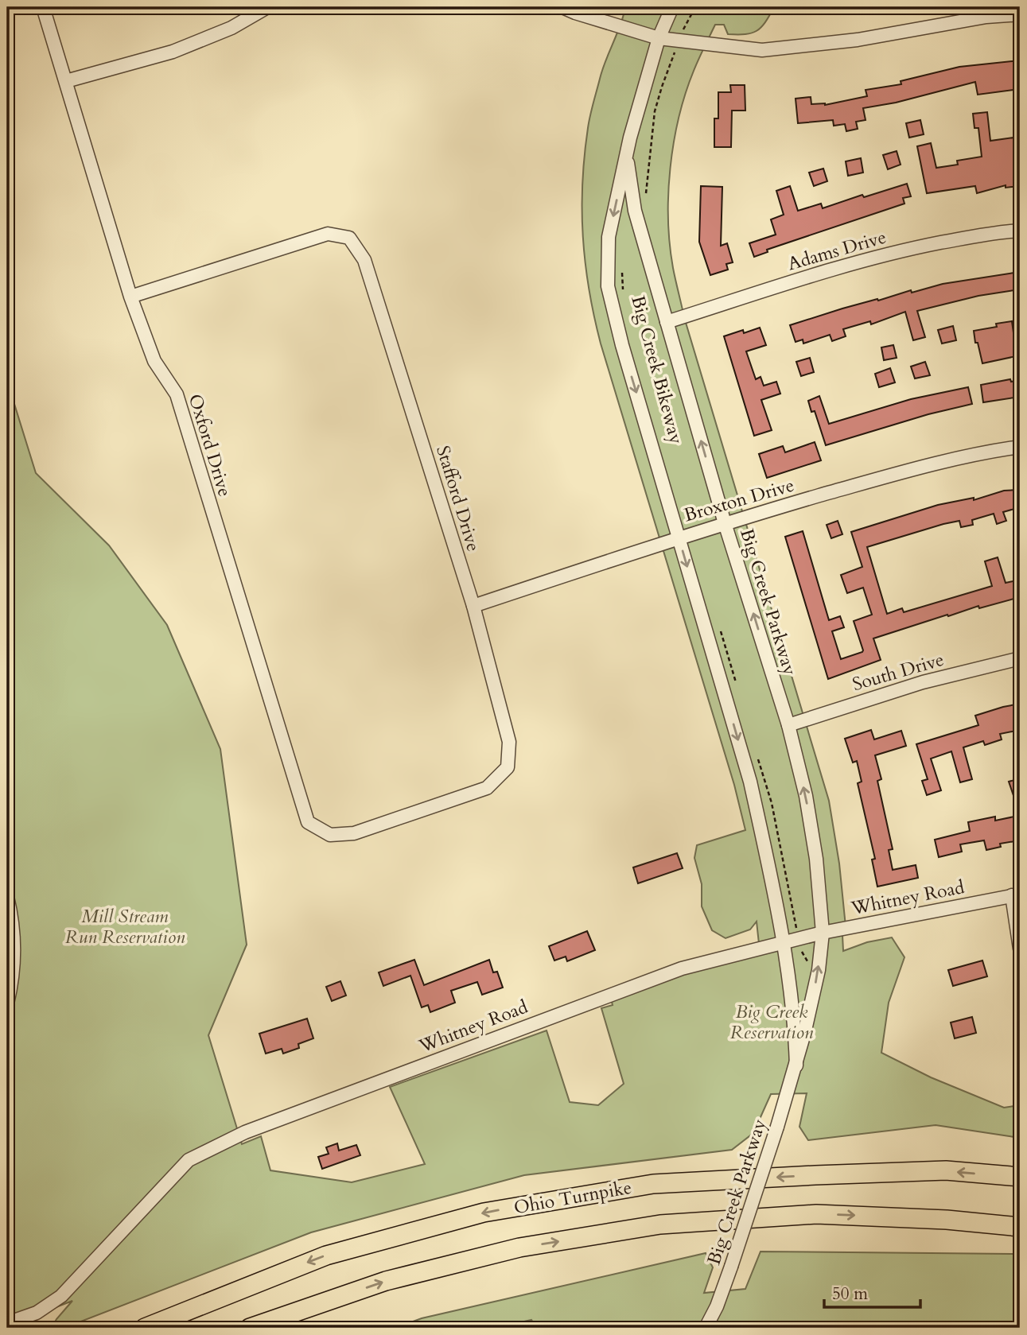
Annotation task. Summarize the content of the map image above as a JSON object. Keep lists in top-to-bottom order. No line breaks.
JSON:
{"streets":{"highway":["Ohio Turnpike"],"street":["Adams Drive","Oxford Drive","Stafford Drive","Broxton Drive","Big Creek Parkway","South Drive","Whitney Road"],"path":["Big Creek Bikeway"]},"crossings":[["Adams Drive","Big Creek Parkway"],["Oxford Drive","Stafford Drive"],["Stafford Drive","Broxton Drive"],["Broxton Drive","Big Creek Parkway"],["Big Creek Parkway","South Drive"],["Big Creek Parkway","Whitney Road"]],"parks":["Mill Stream Run Reservation","Big Creek Reservation"],"scale_bar":"50 m"}
